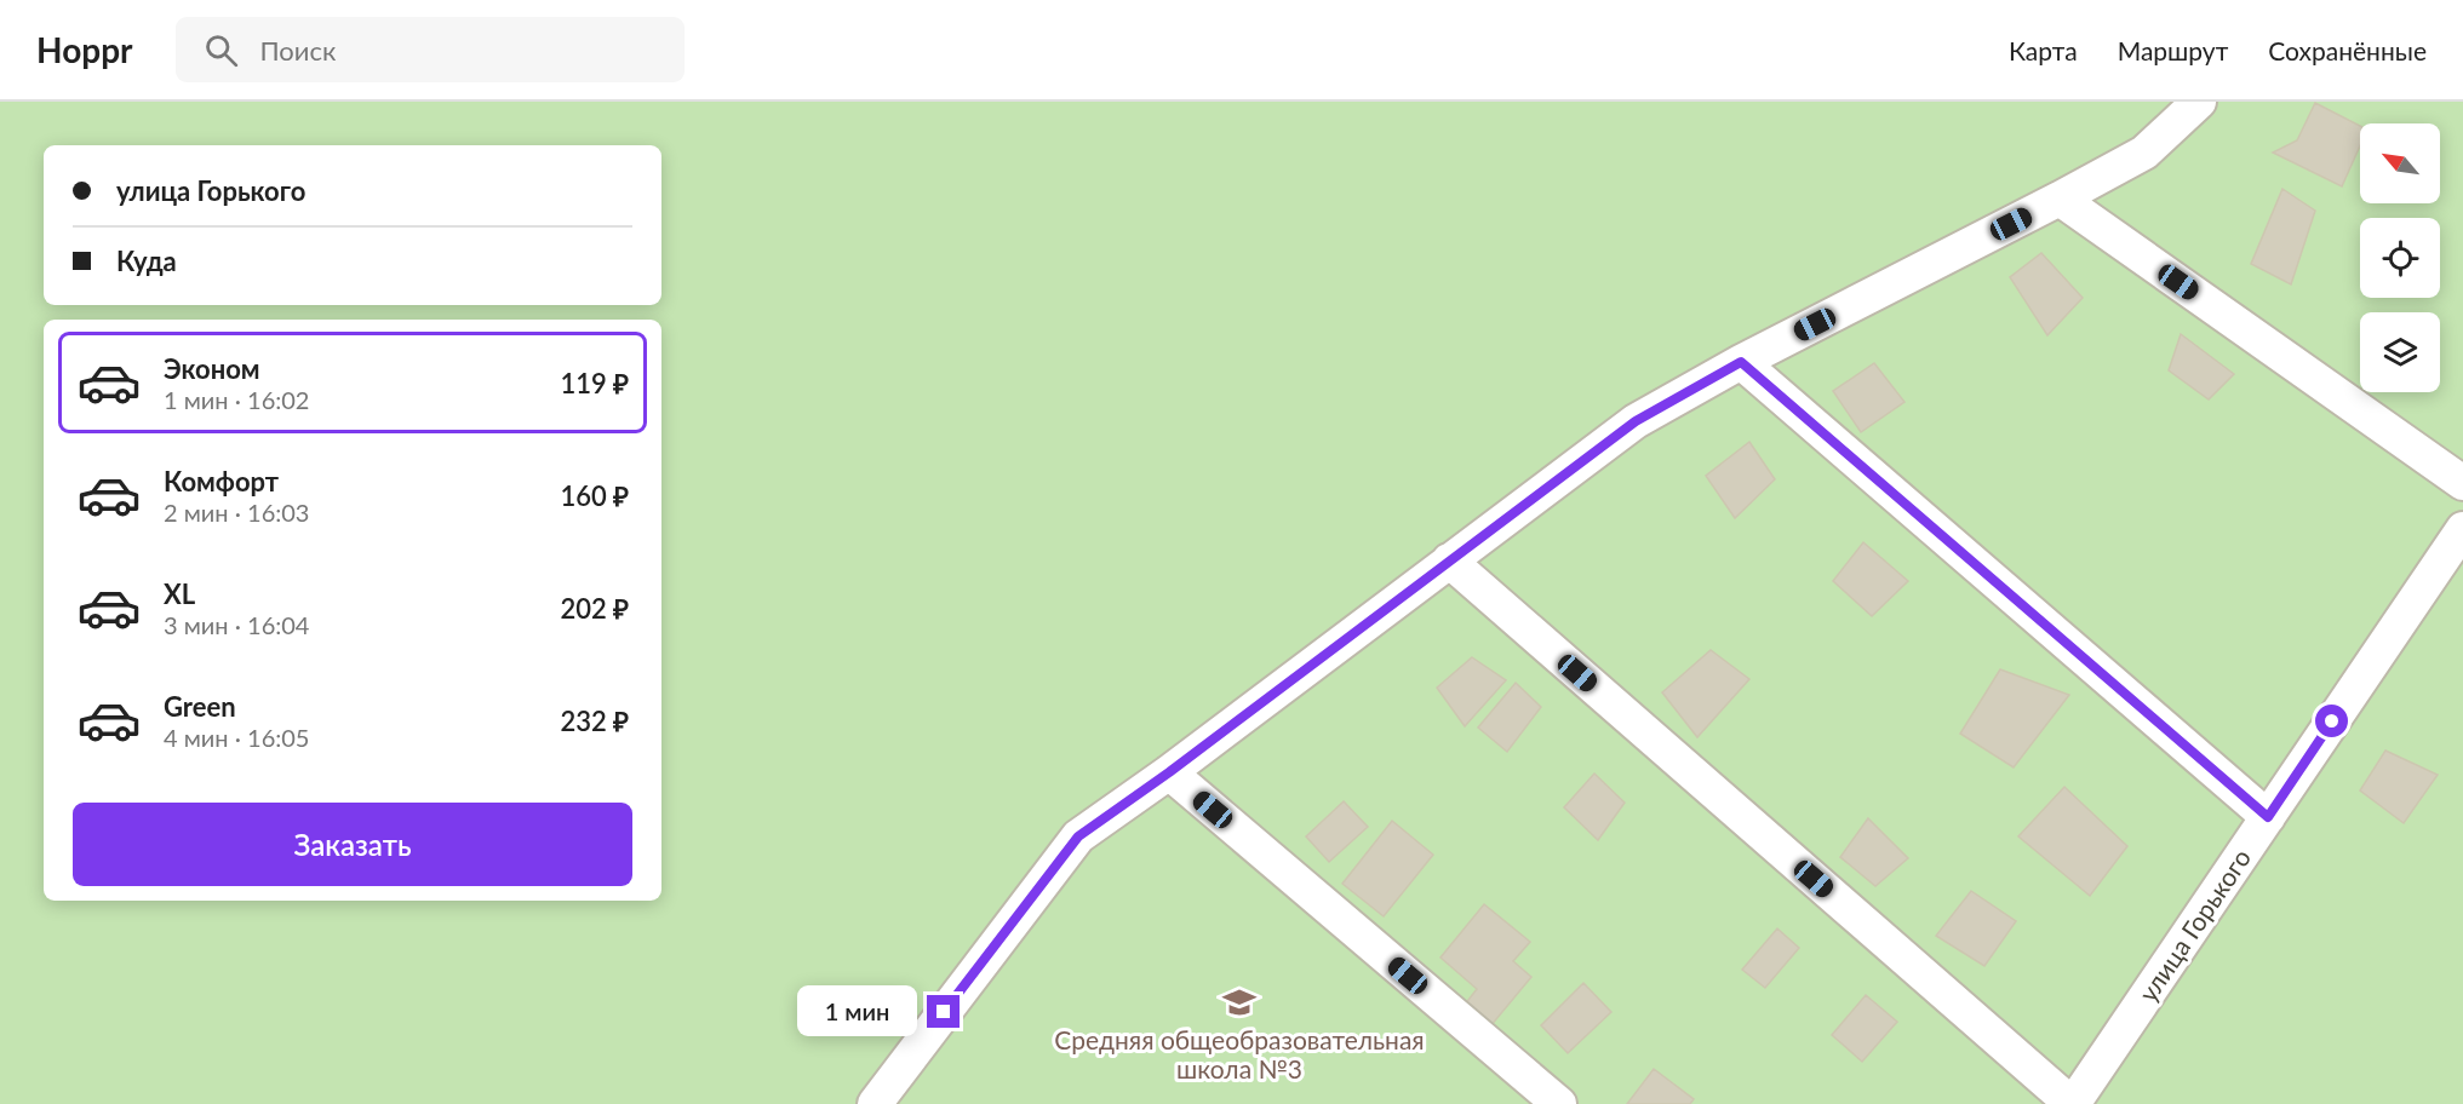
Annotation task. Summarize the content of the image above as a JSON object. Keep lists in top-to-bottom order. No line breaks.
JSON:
{"streets":{"street":["улица Горького"]},"places":{"school or university":["Средняя общеобразовательная школа №3"]},"north":"top left","page":{"header":"Hoppr","search":"Поиск","nav":["Карта","Маршрут","Сохранённые"],"banner":["улица Горького","Куда"],"list":[{"name":"Эконом","note":"1 мин · 16:02","value":"119 ₽"},{"name":"Комфорт","note":"2 мин · 16:03","value":"160 ₽"},{"name":"XL","note":"3 мин · 16:04","value":"202 ₽"},{"name":"Green","note":"4 мин · 16:05","value":"232 ₽"}],"buttons":"Заказать","bubble":"1 мин"}}
